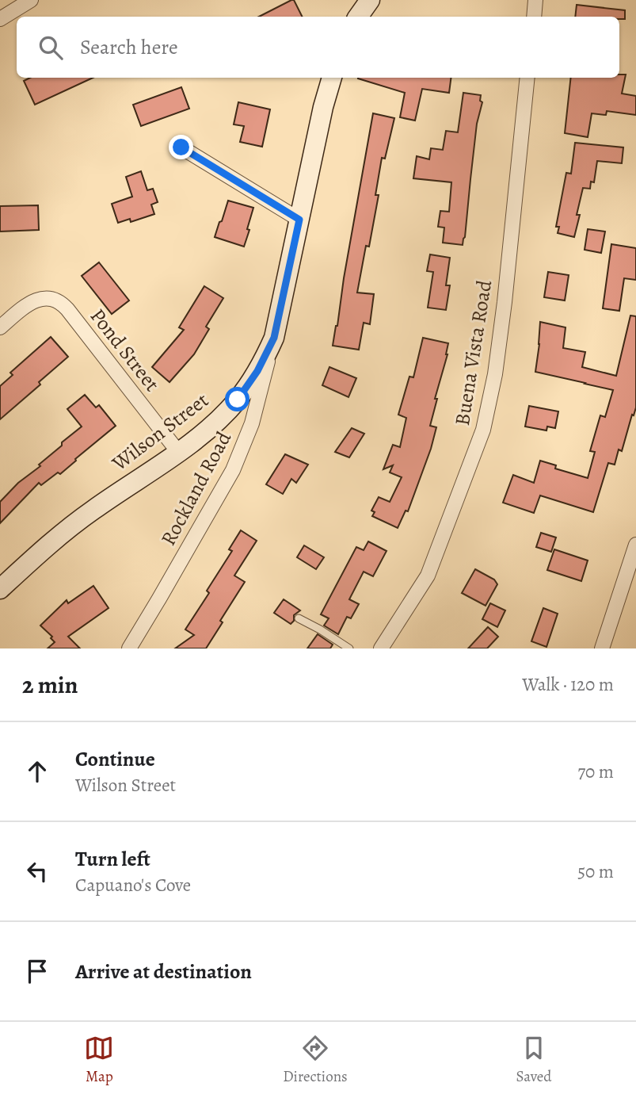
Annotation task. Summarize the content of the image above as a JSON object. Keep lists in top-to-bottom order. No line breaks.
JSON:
{"streets":{"main road":["Wilson Street"],"street":["Pond Street","Buena Vista Road","Rockland Road"]},"crossings":[["Pond Street","Wilson Street"],["Wilson Street","Rockland Road"]],"page":{"search":"Search here","heading":["2 min","Walk · 120 m"],"list":[["Continue","Wilson Street","70 m"],["Turn left","Capuano's Cove","50 m"],"Arrive at destination"],"nav":["Map","Directions","Saved"]}}
